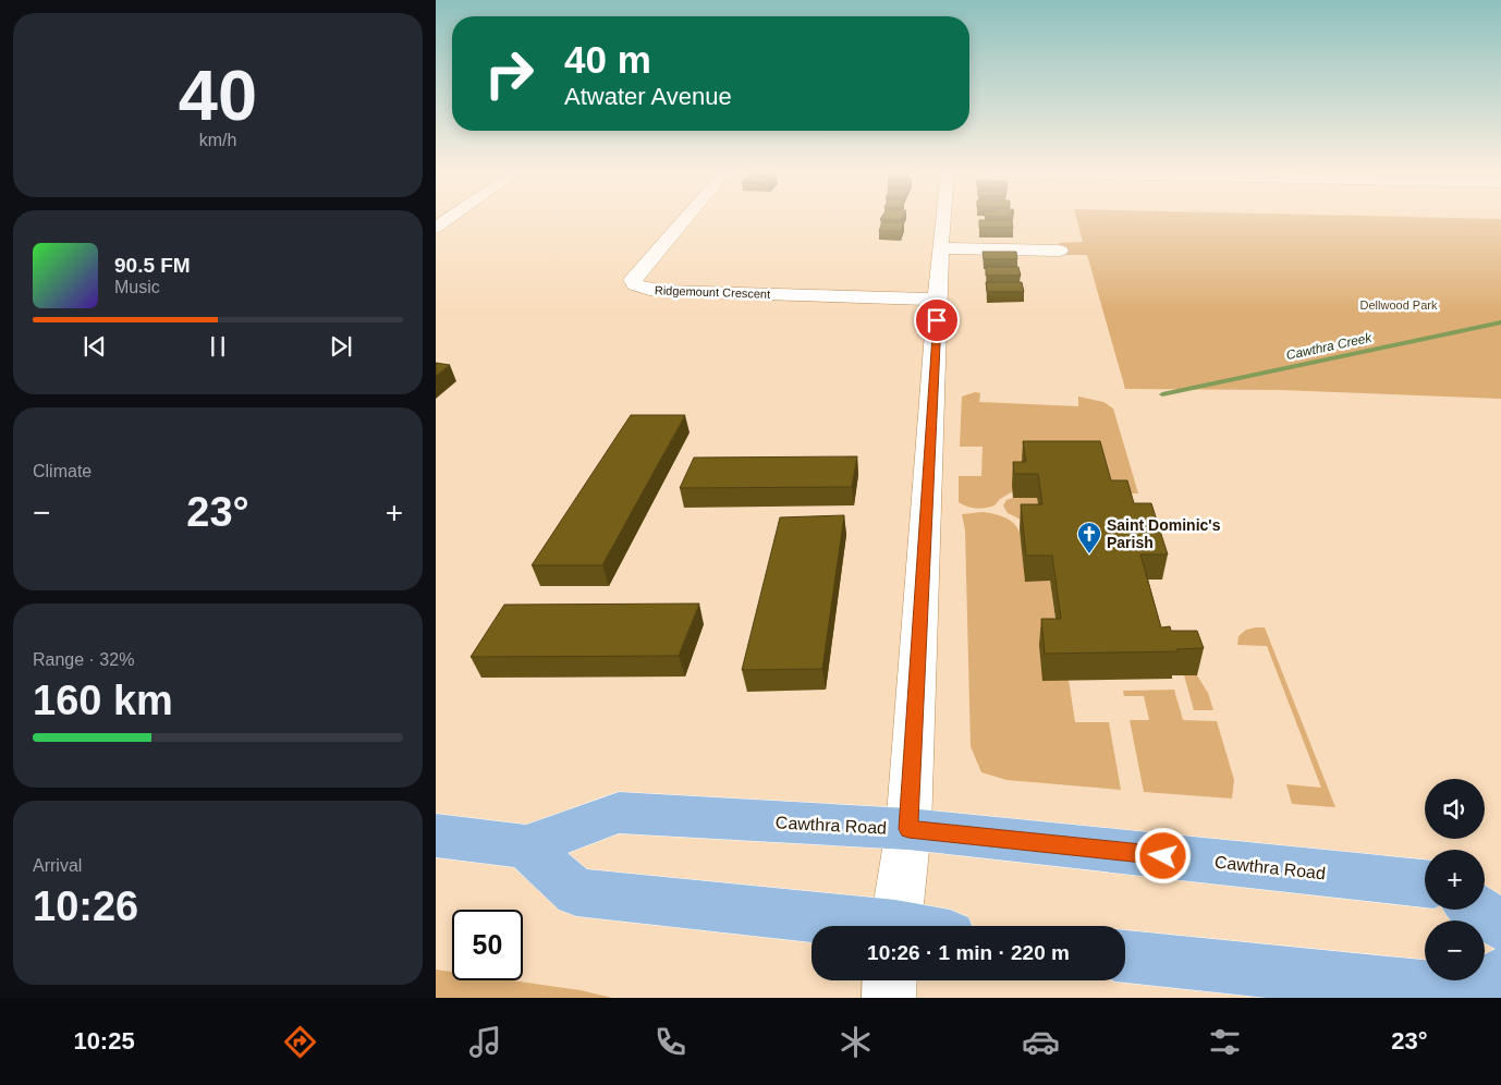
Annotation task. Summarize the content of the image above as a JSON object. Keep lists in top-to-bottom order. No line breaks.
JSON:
{"streets":{"main road":["Cawthra Road"],"street":["Ridgemount Crescent"]},"water":["Cawthra Creek"],"parks":["Dellwood Park"],"places":{"church":["Saint Dominic's Parish"]},"page":{"tile":[["40","km/h"],"Climate",["Range · 32%","160 km"],["Arrival","10:26"]],"turn":["40 m","Atwater Avenue"],"song":["90.5 FM","Music"],"heat":["−","23°","+"],"map_buttons":["+","−"],"limit":"50","trip":"10:26 · 1 min · 220 m","tabs":["10:25","23°"]}}
